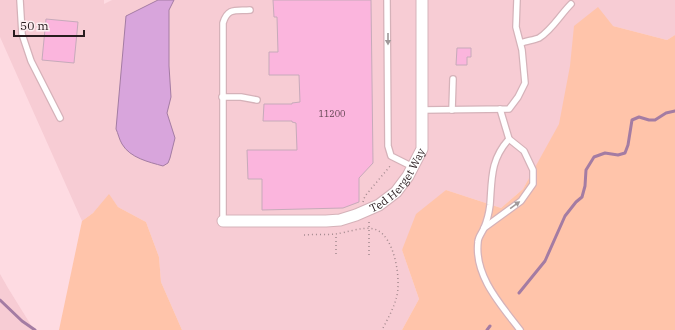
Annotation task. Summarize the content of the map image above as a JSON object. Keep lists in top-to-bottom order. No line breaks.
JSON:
{"streets":{"street":["Ted Herget Way"]},"house_numbers":["11200"],"scale_bar":"50 m"}
